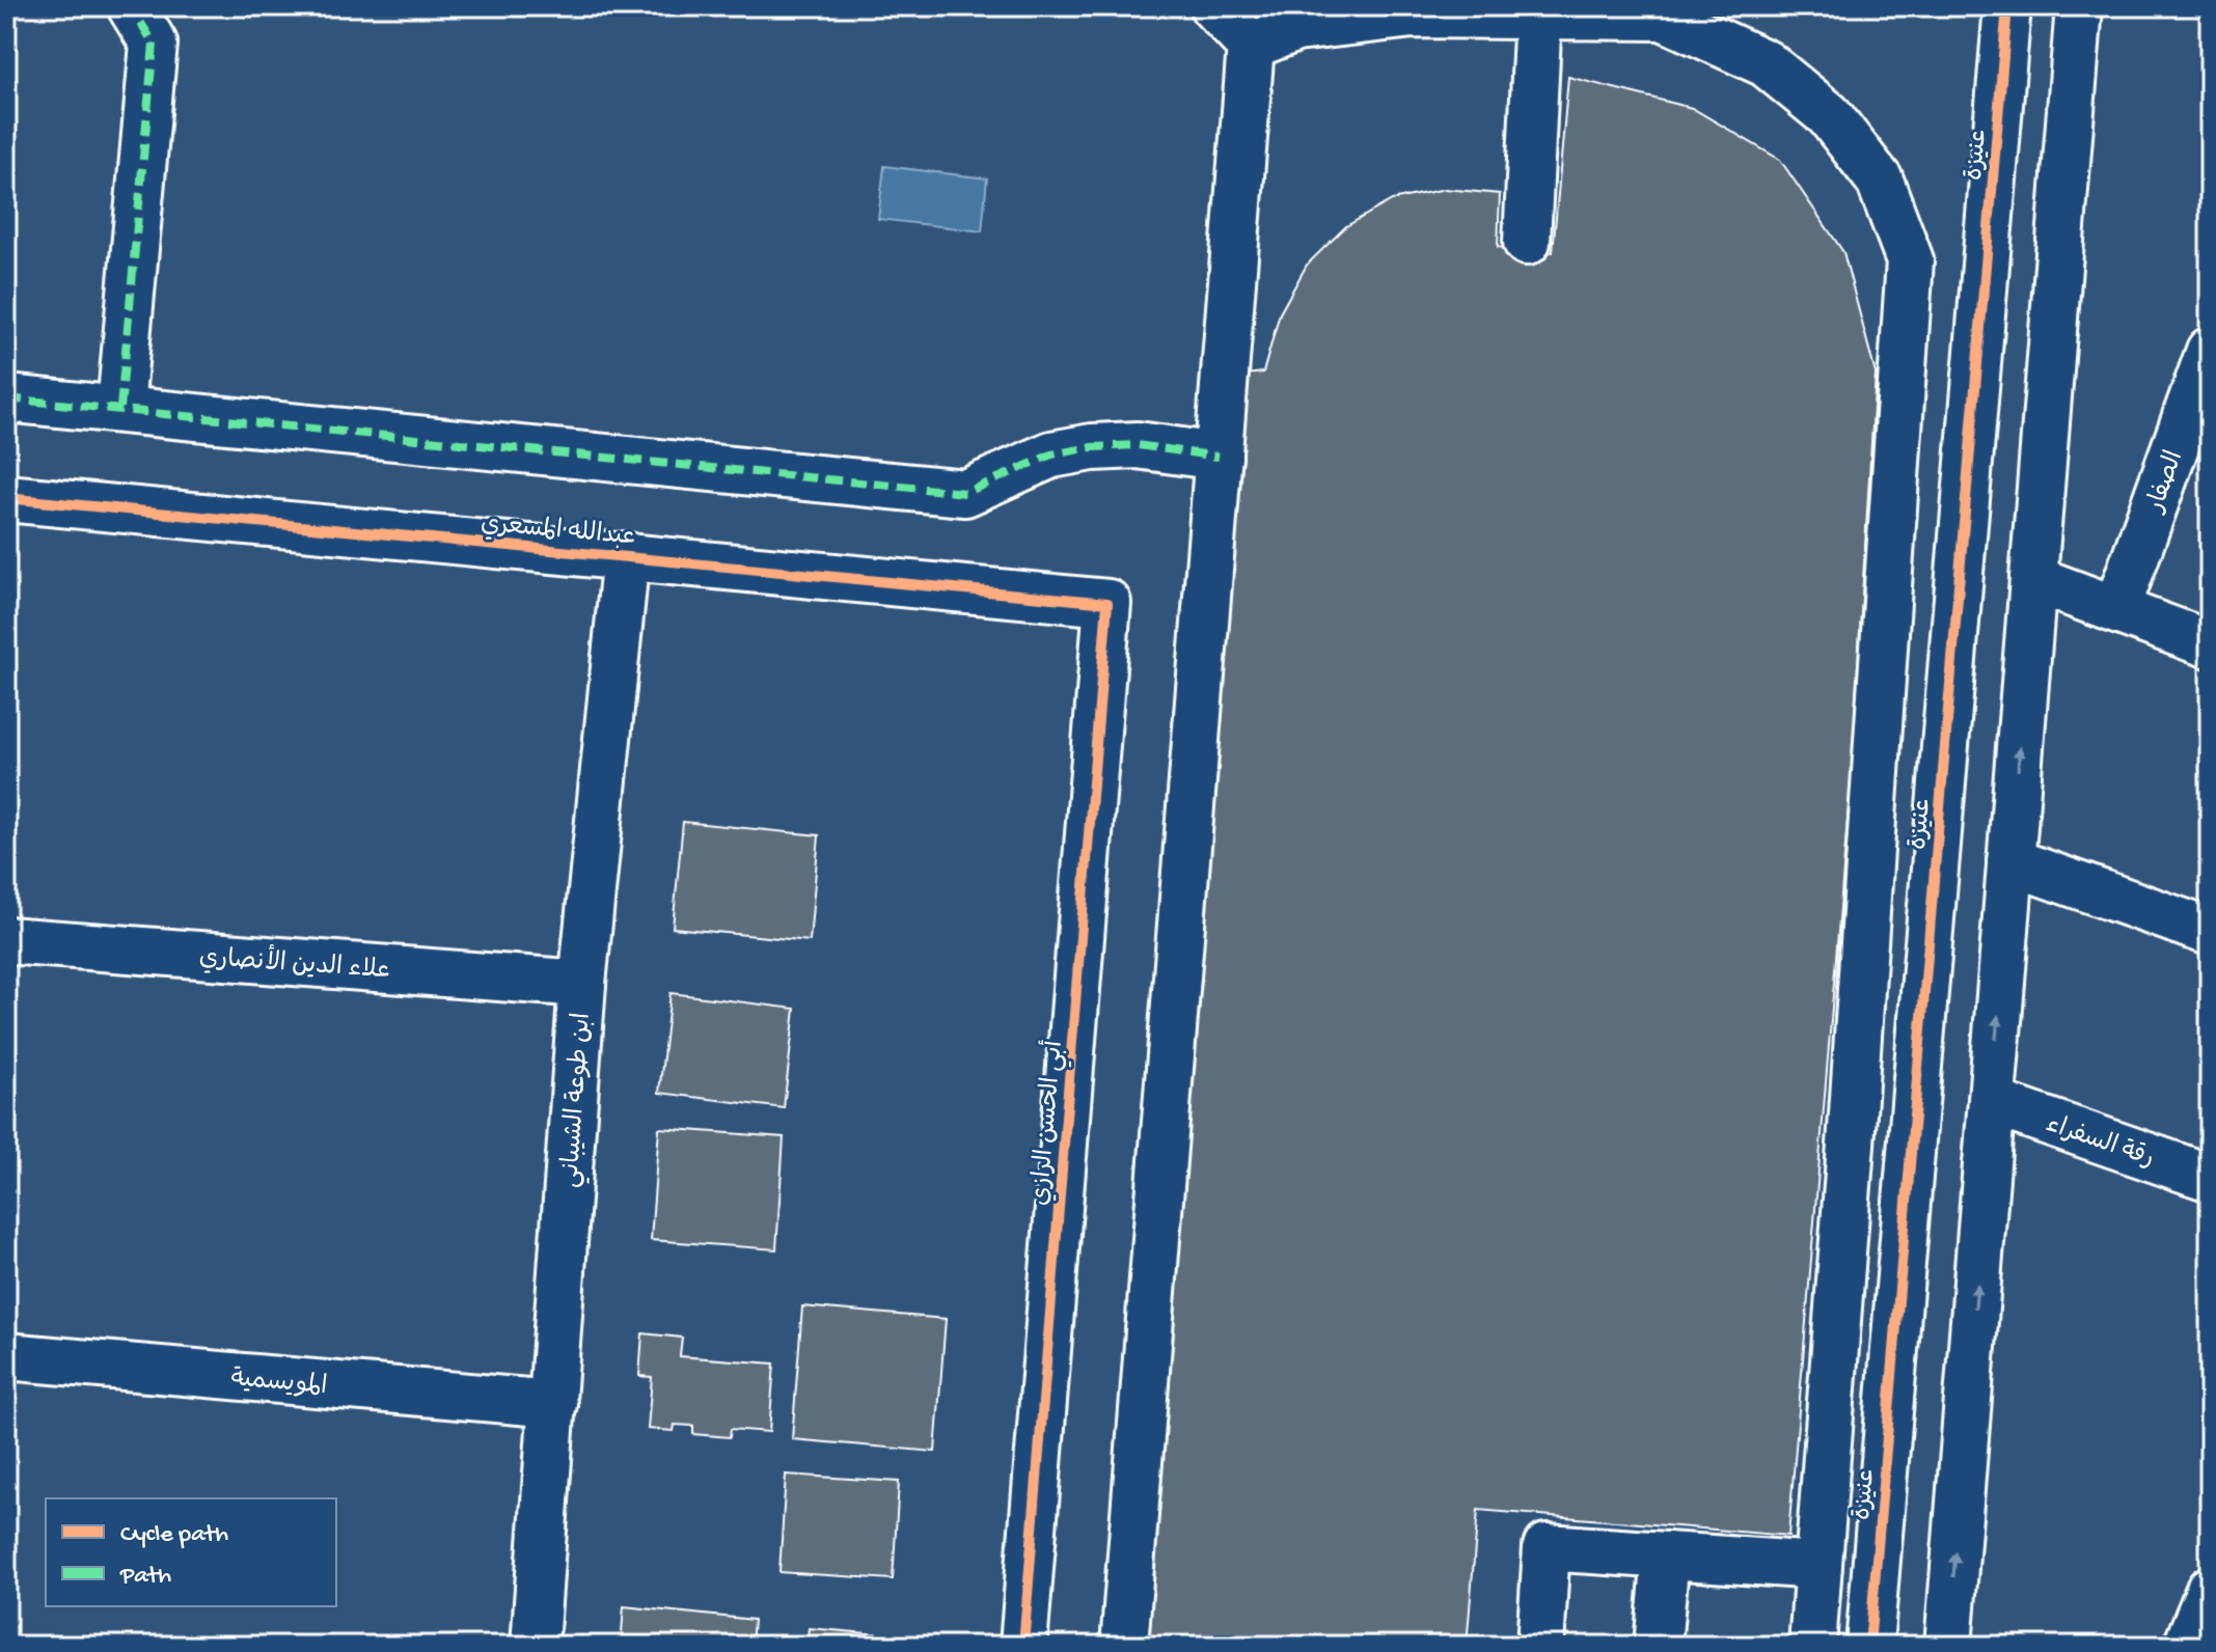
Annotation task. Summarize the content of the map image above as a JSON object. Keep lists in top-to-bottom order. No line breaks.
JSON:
{"streets":{"street":["عنيزة","الصفار","عبدالله المسعري","علاء الدين الأنصاري","ابن طوعة الشيباني","أبي الحسن الرازي","رقة السفراء","المويسمية"]},"crossings":[["عبدالله المسعري","ابن طوعة الشيباني"],["عبدالله المسعري","أبي الحسن الرازي"],["علاء الدين الأنصاري","ابن طوعة الشيباني"],["ابن طوعة الشيباني","المويسمية"]],"legend":["Cycle path","Path"]}
